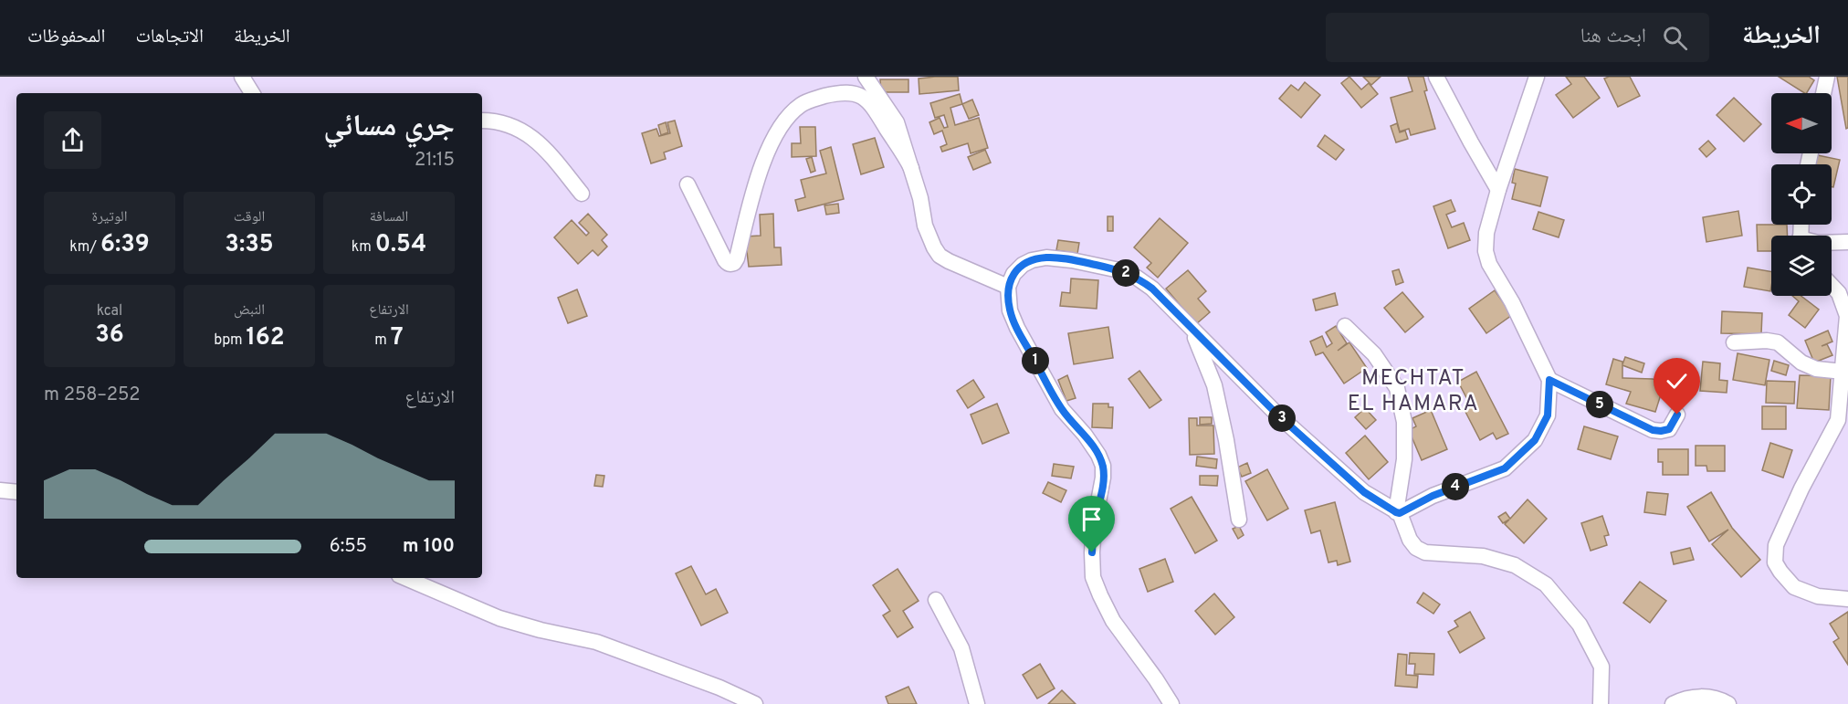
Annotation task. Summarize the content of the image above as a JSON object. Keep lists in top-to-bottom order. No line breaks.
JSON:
{"districts":["MECHTAT EL HAMARA"],"north":"left","page":{"header":"الخريطة","search":"ابحث هنا","nav":["الخريطة","الاتجاهات","المحفوظات"],"heading":["جري مسائي","21:15"],"stats":[["المسافة","0.54 km"],["الوقت","3:35"],["الوتيرة","6:39 /km"],["الارتفاع","7 m"],["النبض","162 bpm"],["kcal","36"]],"pins":["2","1","5","3","4"],"chart":["الارتفاع","252–258 m"],"list":[{"name":"100 m","note":"6:55"}]}}
